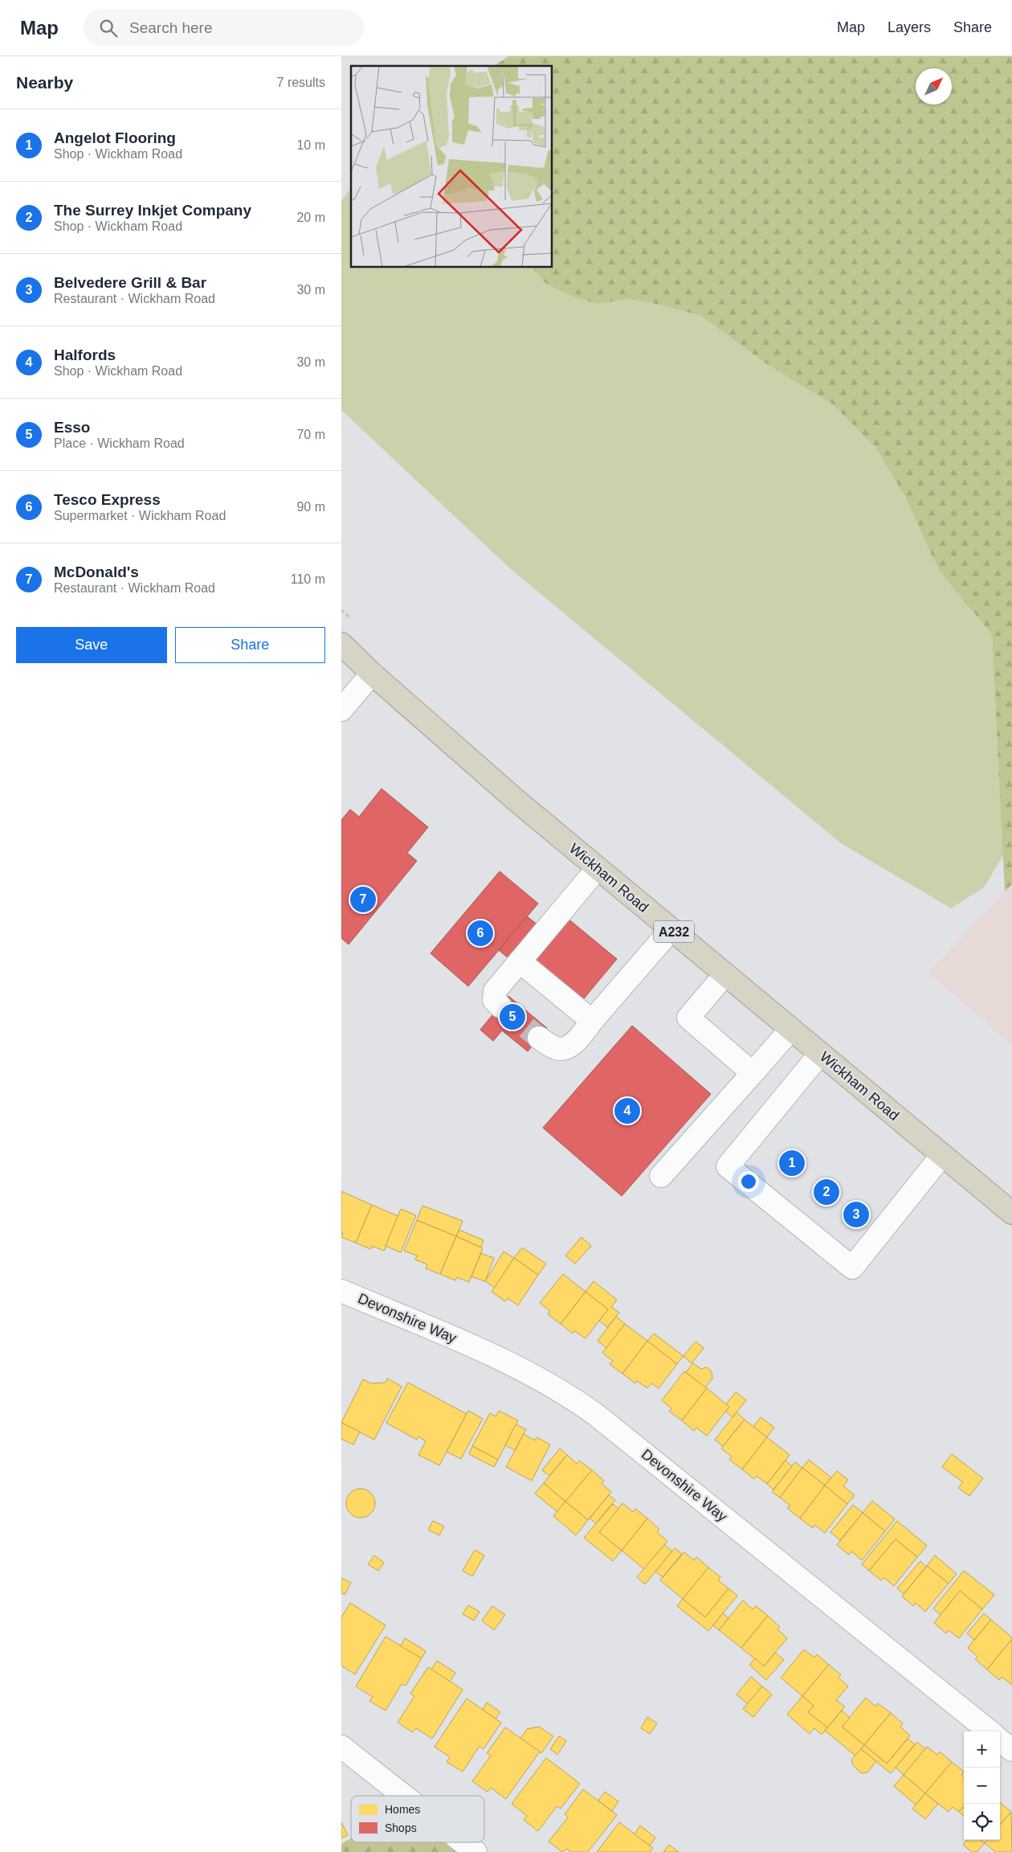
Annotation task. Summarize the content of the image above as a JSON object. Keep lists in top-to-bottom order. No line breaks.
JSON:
{"streets":{"highway":["Wickham Road","A232"],"street":["Devonshire Way"]},"legend":["Homes","Shops"],"north":"top right","page":{"header":"Map","search":"Search here","nav":["Map","Layers","Share"],"heading":["Nearby","7 results"],"list":[{"mark":"1","name":"Angelot Flooring","note":"Shop · Wickham Road","value":"10 m"},{"mark":"2","name":"The Surrey Inkjet Company","note":"Shop · Wickham Road","value":"20 m"},{"mark":"3","name":"Belvedere Grill & Bar","note":"Restaurant · Wickham Road","value":"30 m"},{"mark":"4","name":"Halfords","note":"Shop · Wickham Road","value":"30 m"},{"mark":"5","name":"Esso","note":"Place · Wickham Road","value":"70 m"},{"mark":"6","name":"Tesco Express","note":"Supermarket · Wickham Road","value":"90 m"},{"mark":"7","name":"McDonald's","note":"Restaurant · Wickham Road","value":"110 m"}],"buttons":["Save","Share"],"pins":["7","6","5","4","1","2","3"],"map_buttons":["+","−"]}}
